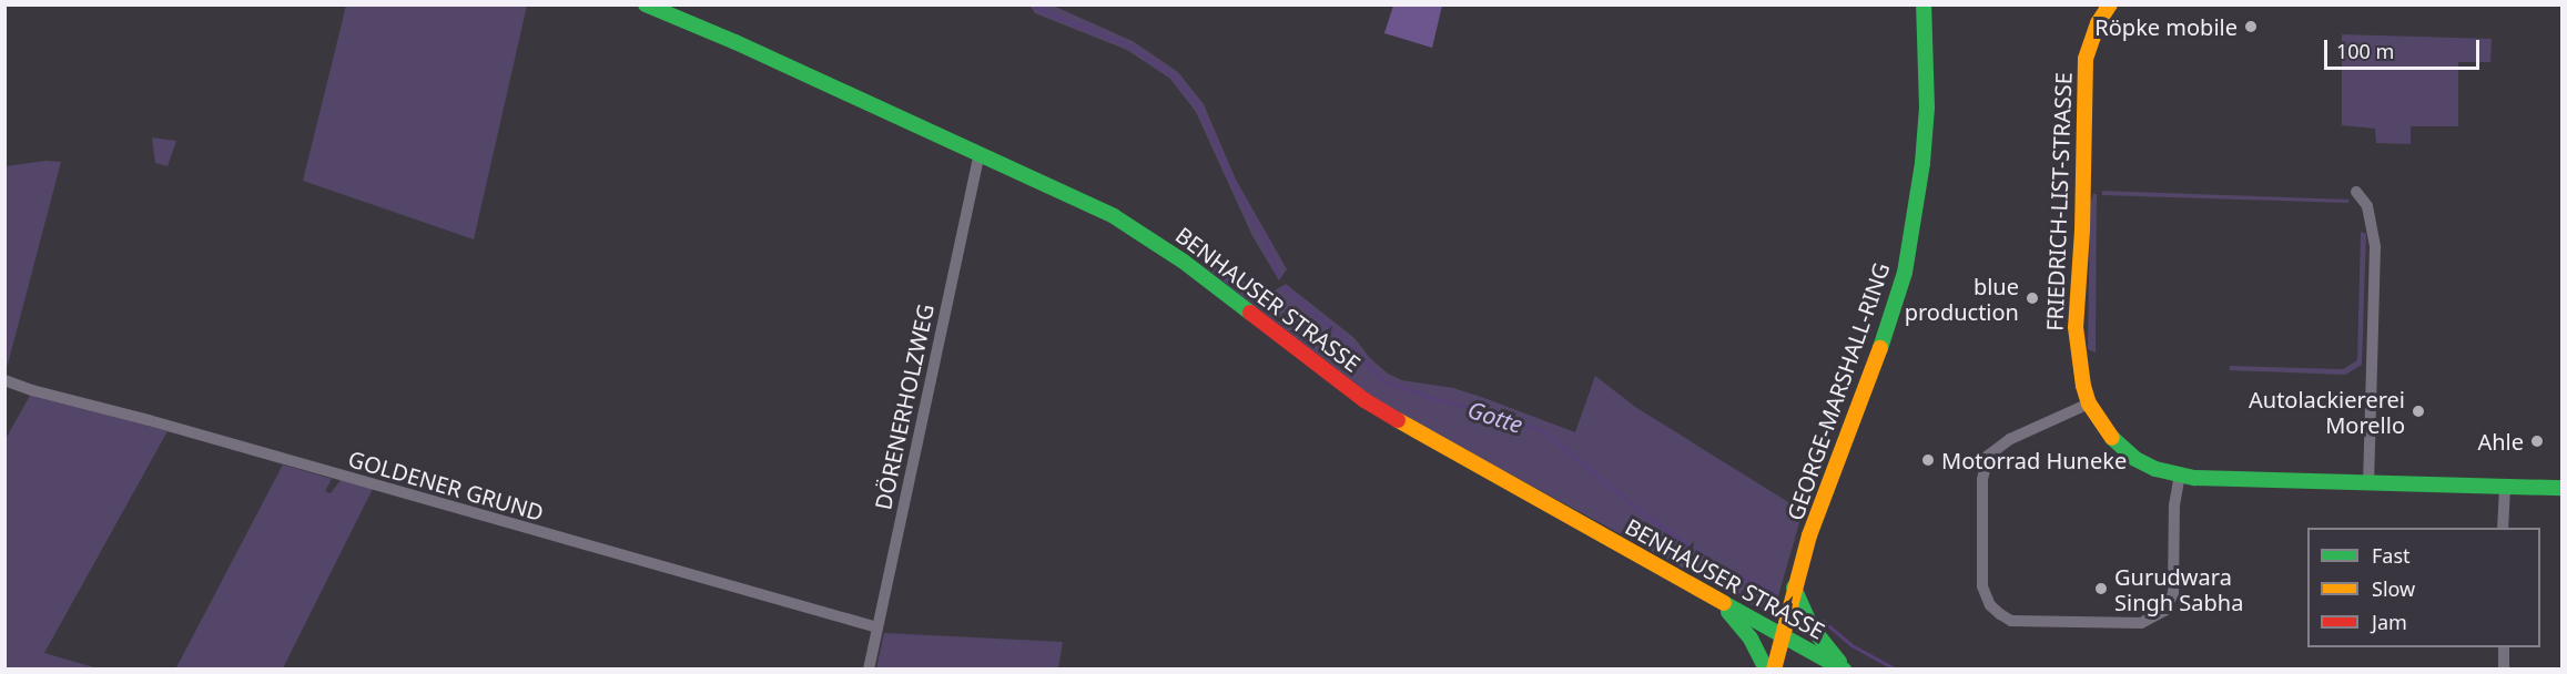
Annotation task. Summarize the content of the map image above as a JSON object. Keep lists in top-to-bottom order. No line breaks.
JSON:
{"streets":{"main road":["FRIEDRICH-LIST-STRASSE","BENHAUSER STRASSE","GEORGE-MARSHALL-RING"],"street":["DÖRENERHOLZWEG","GOLDENER GRUND"]},"crossings":[["BENHAUSER STRASSE","GEORGE-MARSHALL-RING"],["BENHAUSER STRASSE","DÖRENERHOLZWEG"],["DÖRENERHOLZWEG","GOLDENER GRUND"]],"water":["Gotte"],"places":["Röpke mobile","blue production","Autolackiererei Morello","Ahle","Motorrad Huneke","Gurudwara Singh Sabha"],"legend":["Fast","Slow","Jam"],"scale_bar":"100 m"}
